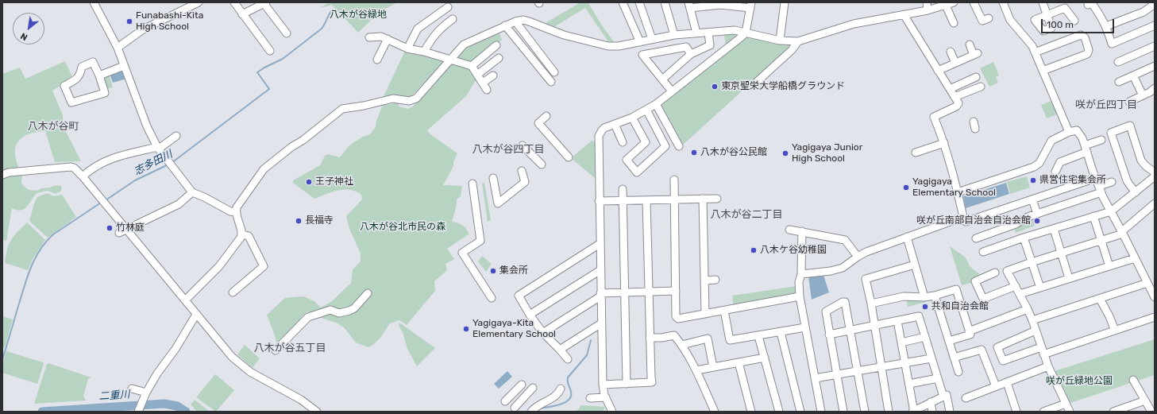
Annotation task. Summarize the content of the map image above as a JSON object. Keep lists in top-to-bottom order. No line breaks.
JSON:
{"districts":["咲が丘四丁目","八木が谷町","八木が谷四丁目","八木が谷二丁目","八木が谷五丁目"],"water":["志多田川","二重川"],"parks":["八木が谷緑地","八木が谷北市民の森","咲が丘緑地公園"],"places":["Funabashi-Kita High School","東京聖栄大学船橋グラウンド","八木が谷公民館","Yagigaya Junior High School","県営住宅集会所","王子神社","Yagigaya Elementary School","長福寺","咲が丘南部自治会自治会館","竹林庭","八木ケ谷幼稚園","集会所","共和自治会館","Yagigaya-Kita Elementary School"],"scale_bar":"100 m","north":"bottom left"}
